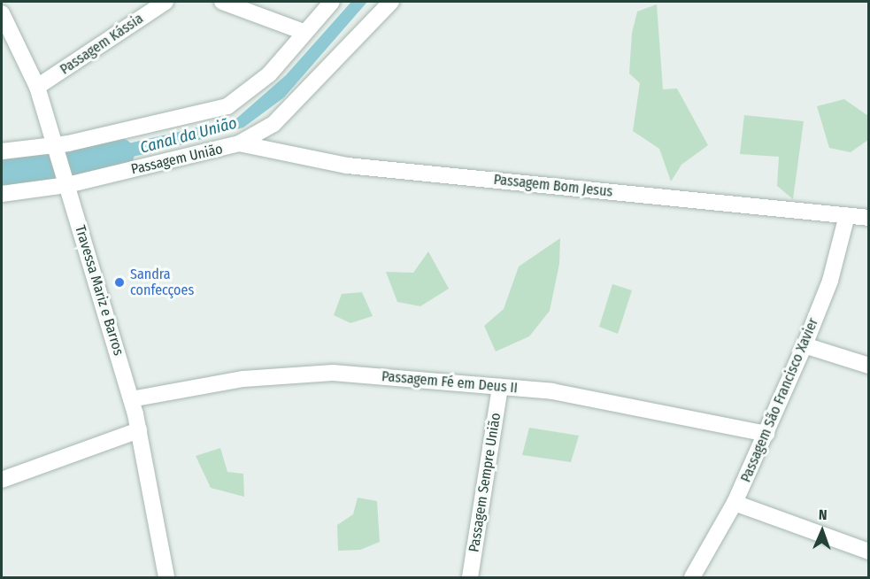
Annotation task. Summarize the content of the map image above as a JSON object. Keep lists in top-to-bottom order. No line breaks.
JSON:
{"streets":{"street":["Passagem Kássia","Passagem União","Passagem Bom Jesus","Travessa Mariz e Barros","Passagem Fé em Deus II","Passagem São Francisco Xavier","Passagem Sempre União"]},"crossings":[["Passagem Kássia","Travessa Mariz e Barros"],["Passagem União","Passagem Bom Jesus"],["Passagem União","Travessa Mariz e Barros"],["Passagem Bom Jesus","Passagem São Francisco Xavier"],["Travessa Mariz e Barros","Passagem Fé em Deus II"],["Passagem Fé em Deus II","Passagem São Francisco Xavier"],["Passagem Fé em Deus II","Passagem Sempre União"]],"water":["Canal da União"],"places":["Sandra confecçoes"],"north":"top"}
